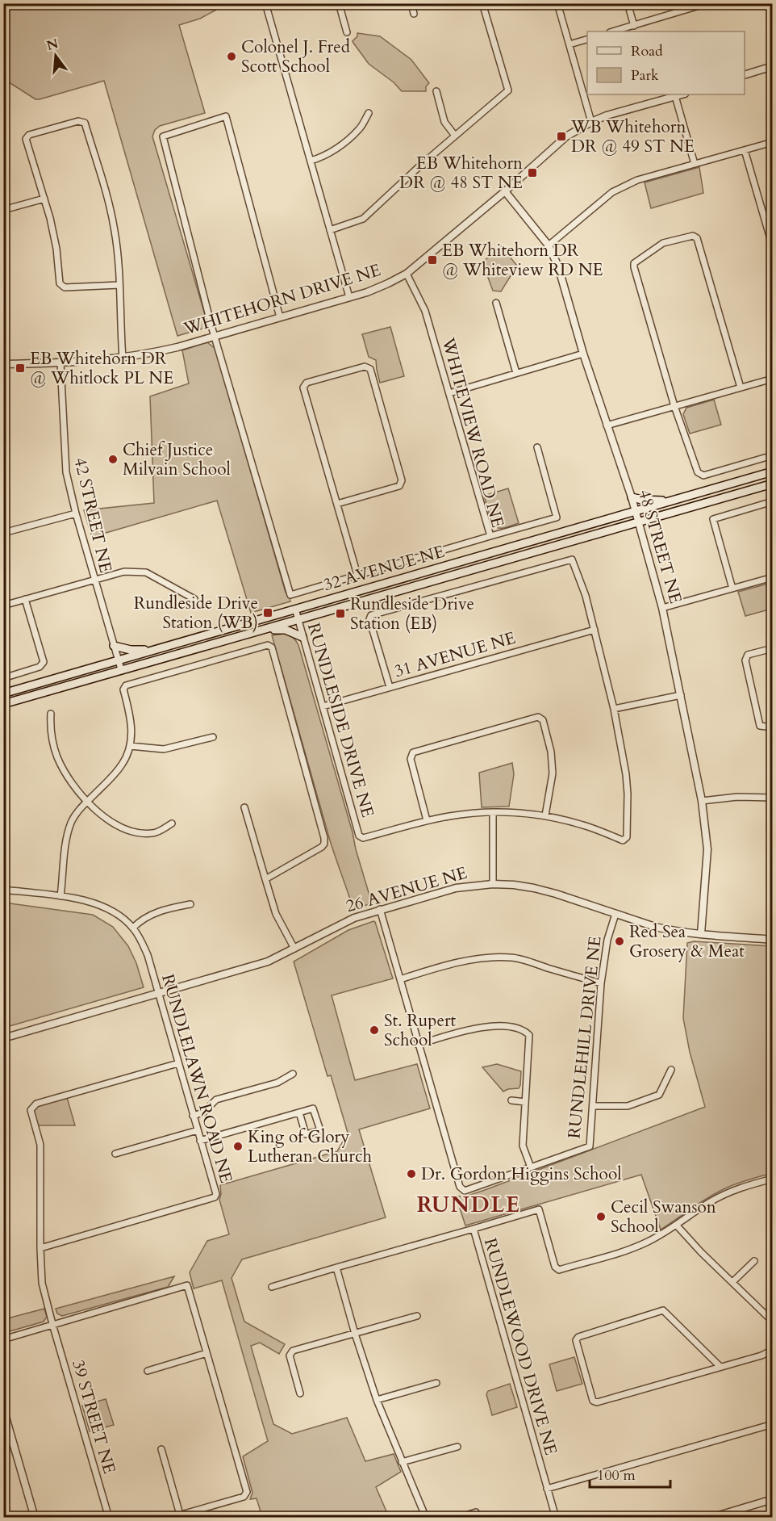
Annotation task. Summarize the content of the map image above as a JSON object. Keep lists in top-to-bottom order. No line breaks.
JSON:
{"streets":{"main road":["32 AVENUE NE"],"street":["WHITEHORN DRIVE NE","WHITEVIEW ROAD NE","42 STREET NE","48 STREET NE","31 AVENUE NE","RUNDLESIDE DRIVE NE","26 AVENUE NE","RUNDLEHILL DRIVE NE","RUNDLELAWN ROAD NE","RUNDLEWOOD DRIVE NE","39 STREET NE"]},"crossings":[["WHITEHORN DRIVE NE","WHITEVIEW ROAD NE"],["WHITEHORN DRIVE NE","42 STREET NE"],["WHITEHORN DRIVE NE","48 STREET NE"],["42 STREET NE","32 AVENUE NE"],["48 STREET NE","32 AVENUE NE"],["48 STREET NE","26 AVENUE NE"],["32 AVENUE NE","RUNDLESIDE DRIVE NE"],["31 AVENUE NE","RUNDLESIDE DRIVE NE"],["26 AVENUE NE","RUNDLEHILL DRIVE NE"],["26 AVENUE NE","RUNDLELAWN ROAD NE"],["RUNDLELAWN ROAD NE","39 STREET NE"]],"districts":["RUNDLE"],"places":{"other":["Colonel J. Fred Scott School","Chief Justice Milvain School","Red Sea Grosery & Meat","St. Rupert School","King of Glory Lutheran Church","Dr. Gordon Higgins School","Cecil Swanson School"],"transit":["WB Whitehorn DR @ 49 ST NE","EB Whitehorn DR @ 48 ST NE","EB Whitehorn DR @ Whiteview RD NE","EB Whitehorn DR @ Whitlock PL NE","Rundleside Drive Station (WB)","Rundleside Drive Station (EB)"]},"legend":["Road","Park"],"scale_bar":"100 m","north":"top"}
